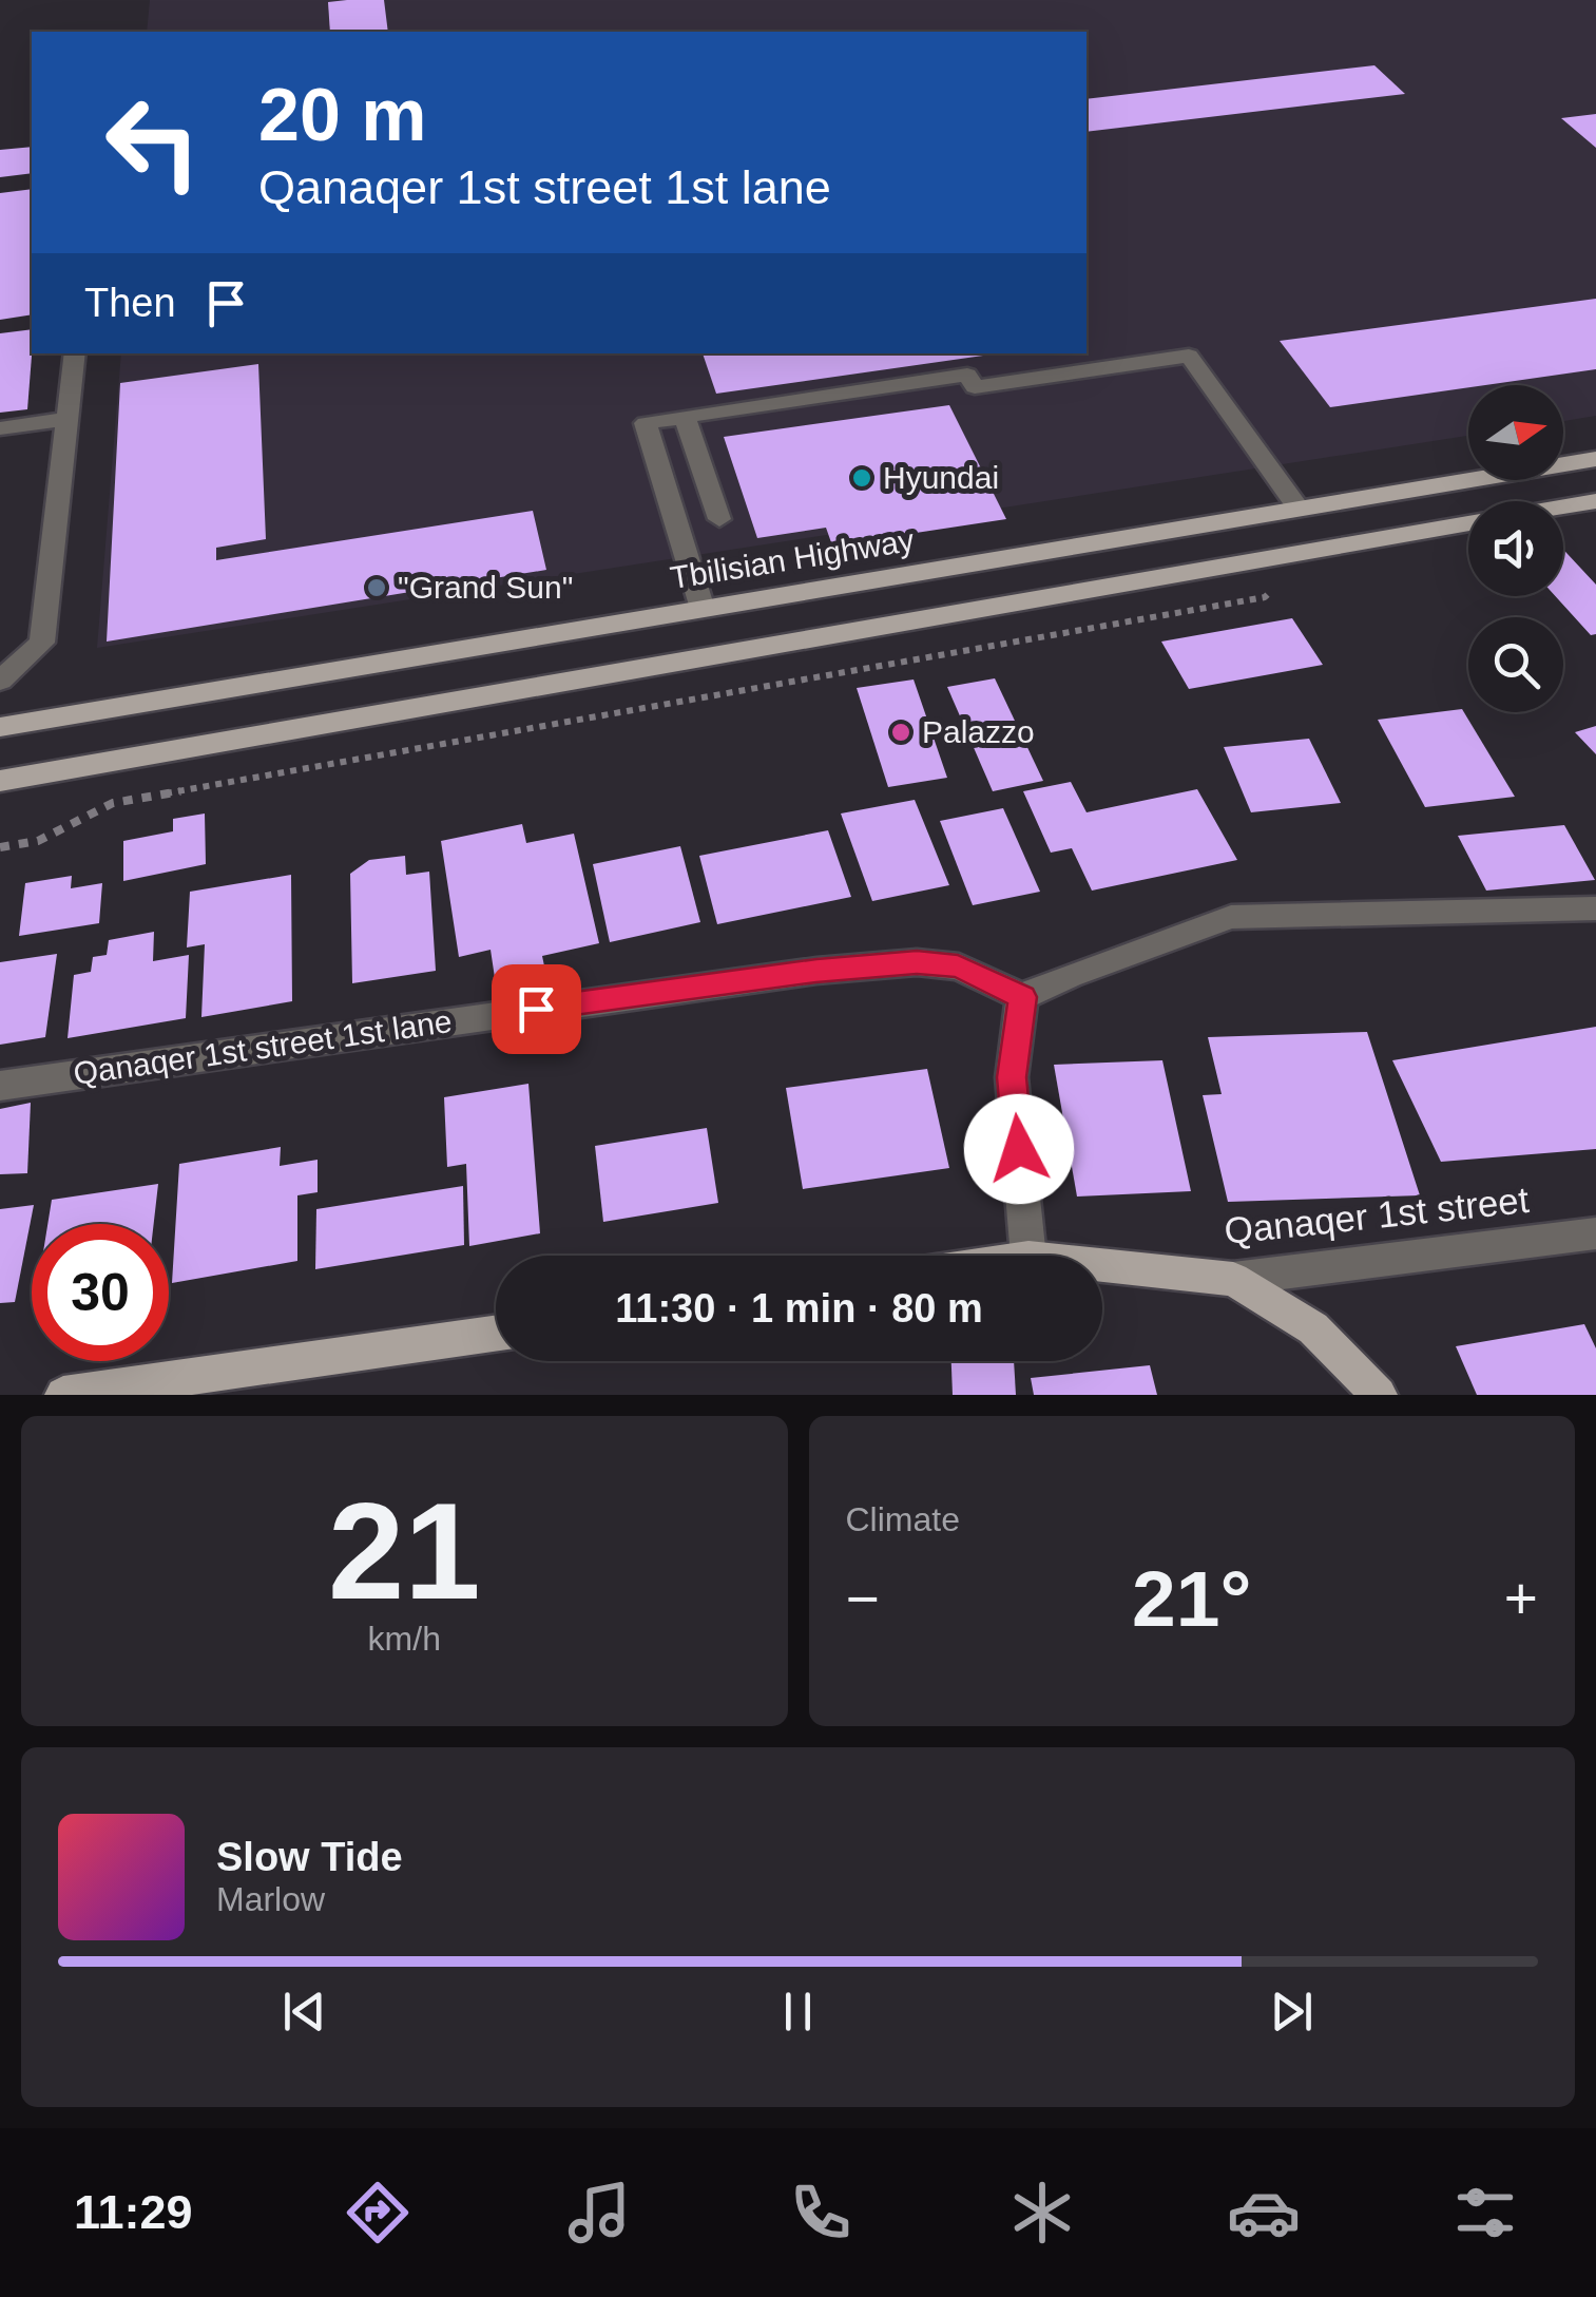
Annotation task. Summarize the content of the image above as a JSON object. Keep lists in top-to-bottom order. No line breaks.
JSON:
{"streets":{"main road":["Tbilisian Highway","Qanaqer 1st street"],"street":["Qanaqer 1st street 1st lane"]},"places":["Hyundai","\"Grand Sun\"","Palazzo"],"north":"right","page":{"turn":["20 m","Qanaqer 1st street 1st lane"],"then":"Then","limit":"30","trip":"11:30 · 1 min · 80 m","tile":[["21","km/h"],"Climate"],"heat":["−","21°","+"],"song":["Slow Tide","Marlow"],"tabs":"11:29"}}
